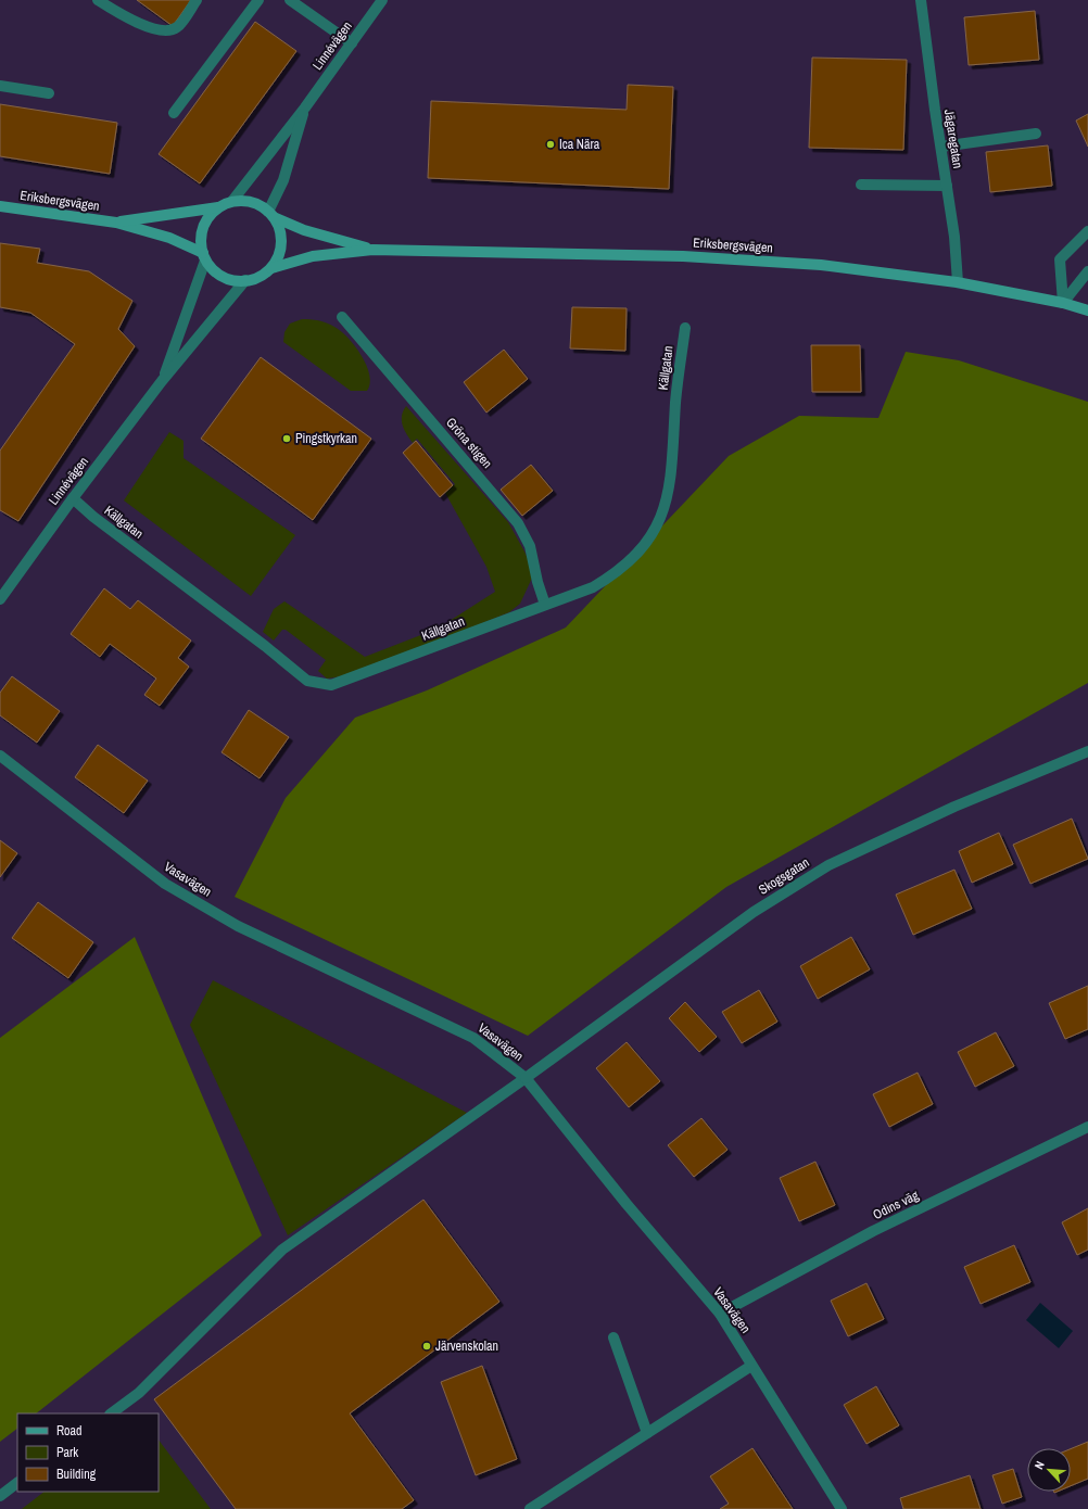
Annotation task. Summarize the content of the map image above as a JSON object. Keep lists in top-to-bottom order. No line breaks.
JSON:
{"streets":{"main road":["Eriksbergsvägen"],"street":["Linnévägen","Jägaregatan","Källgatan","Gröna stigen","Skogsgatan","Vasavägen","Odins väg"]},"crossings":[["Linnévägen","Eriksbergsvägen"],["Linnévägen","Källgatan"],["Jägaregatan","Eriksbergsvägen"],["Källgatan","Gröna stigen"],["Skogsgatan","Vasavägen"],["Vasavägen","Odins väg"]],"places":["Ica Nära","Pingstkyrkan","Järvenskolan"],"legend":["Road","Park","Building"],"north":"top left"}
